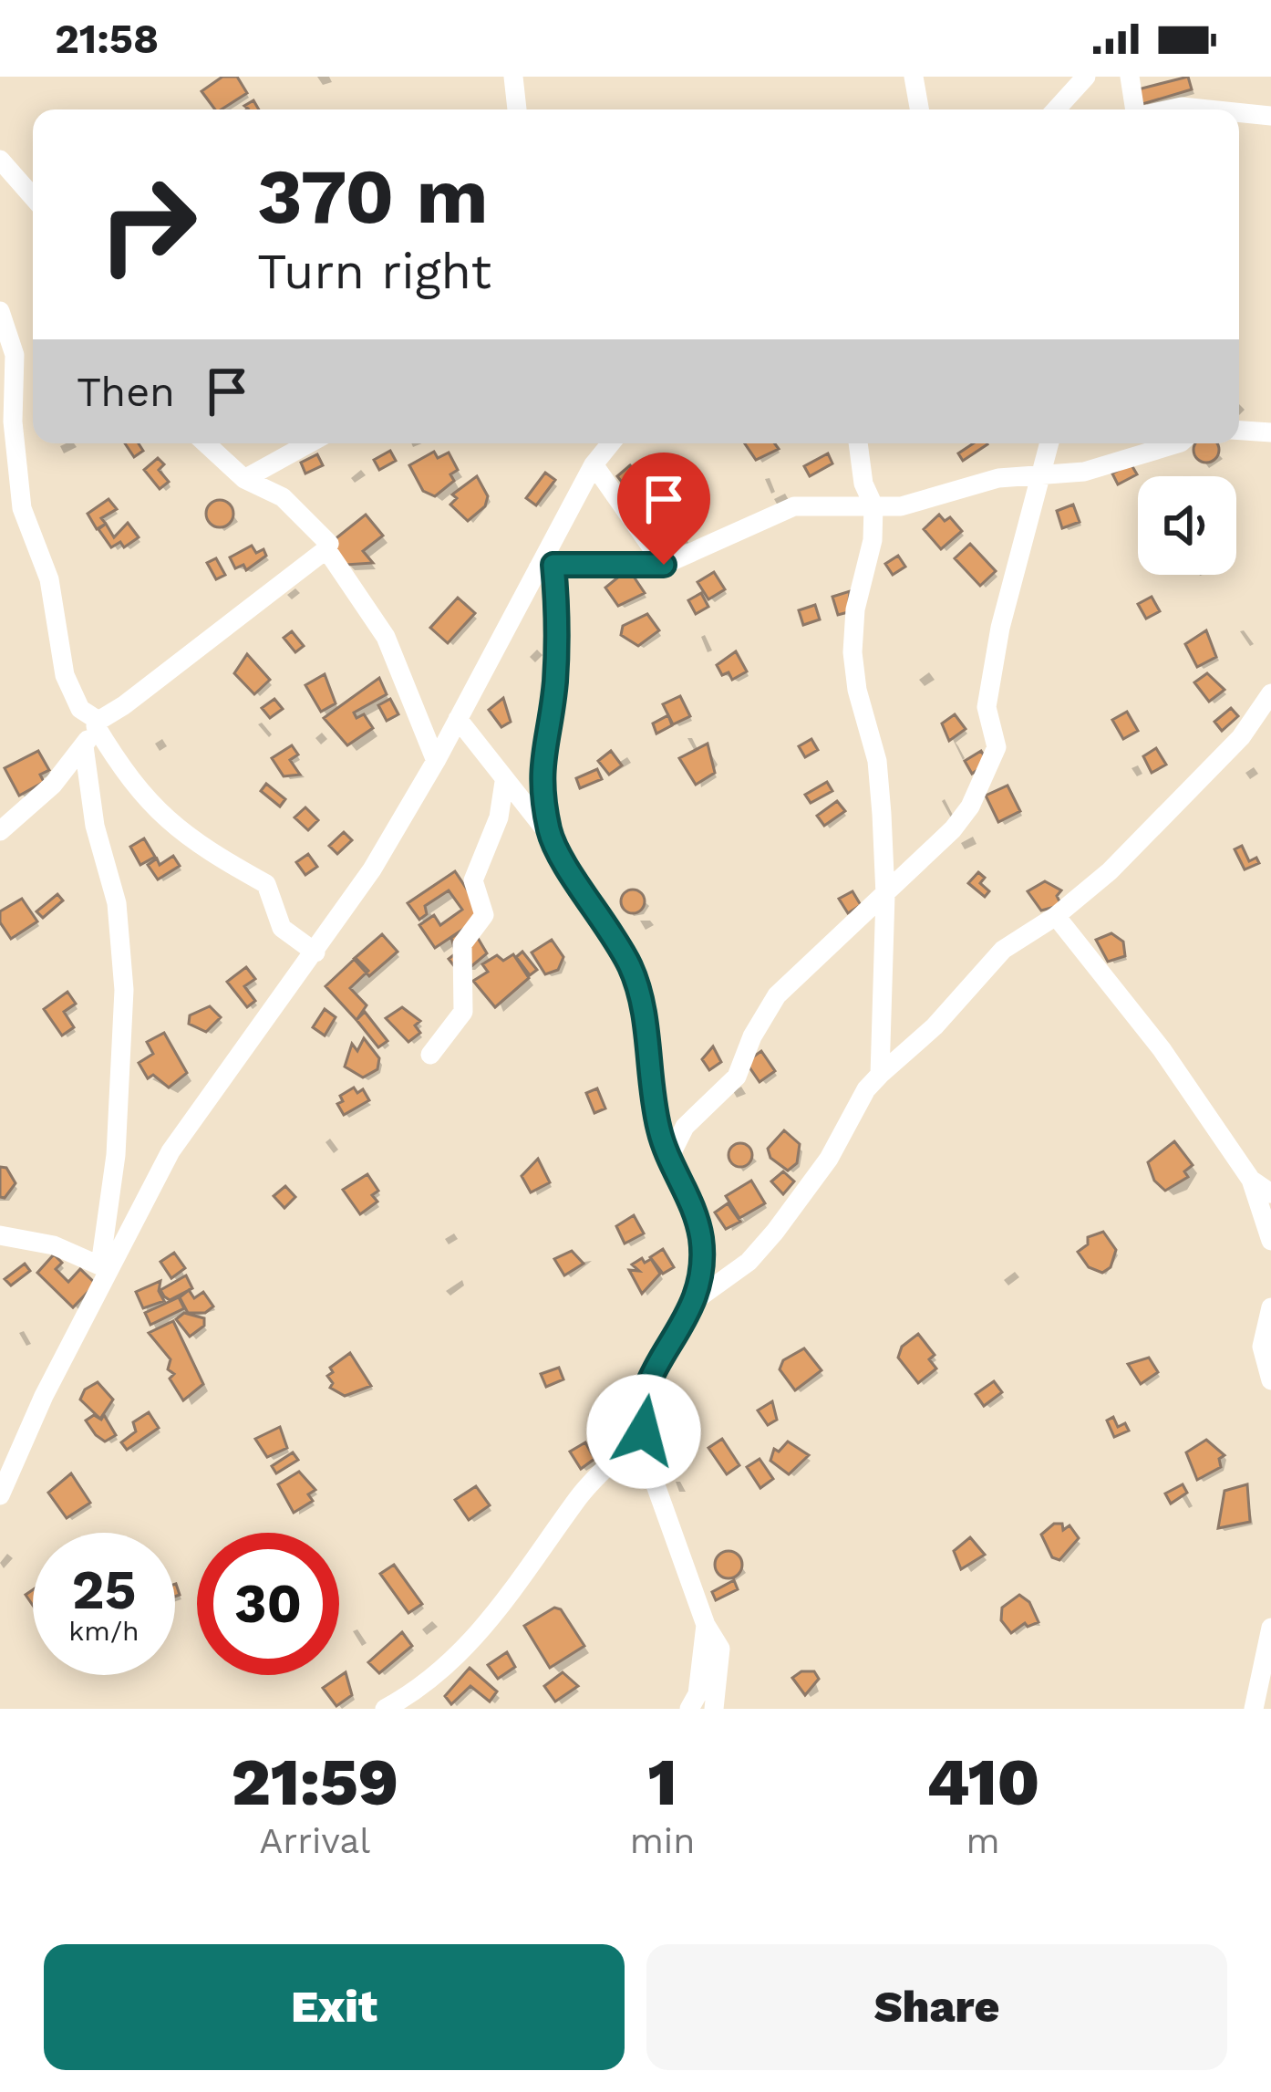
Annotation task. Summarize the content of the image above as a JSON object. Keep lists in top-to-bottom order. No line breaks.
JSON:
{"page":{"status":"21:58","turn":["370 m","Turn right"],"then":"Then","speed":"25 km/h","limit":"30","eta":["21:59","Arrival","1","min","410","m"],"buttons":["Exit","Share"]}}
